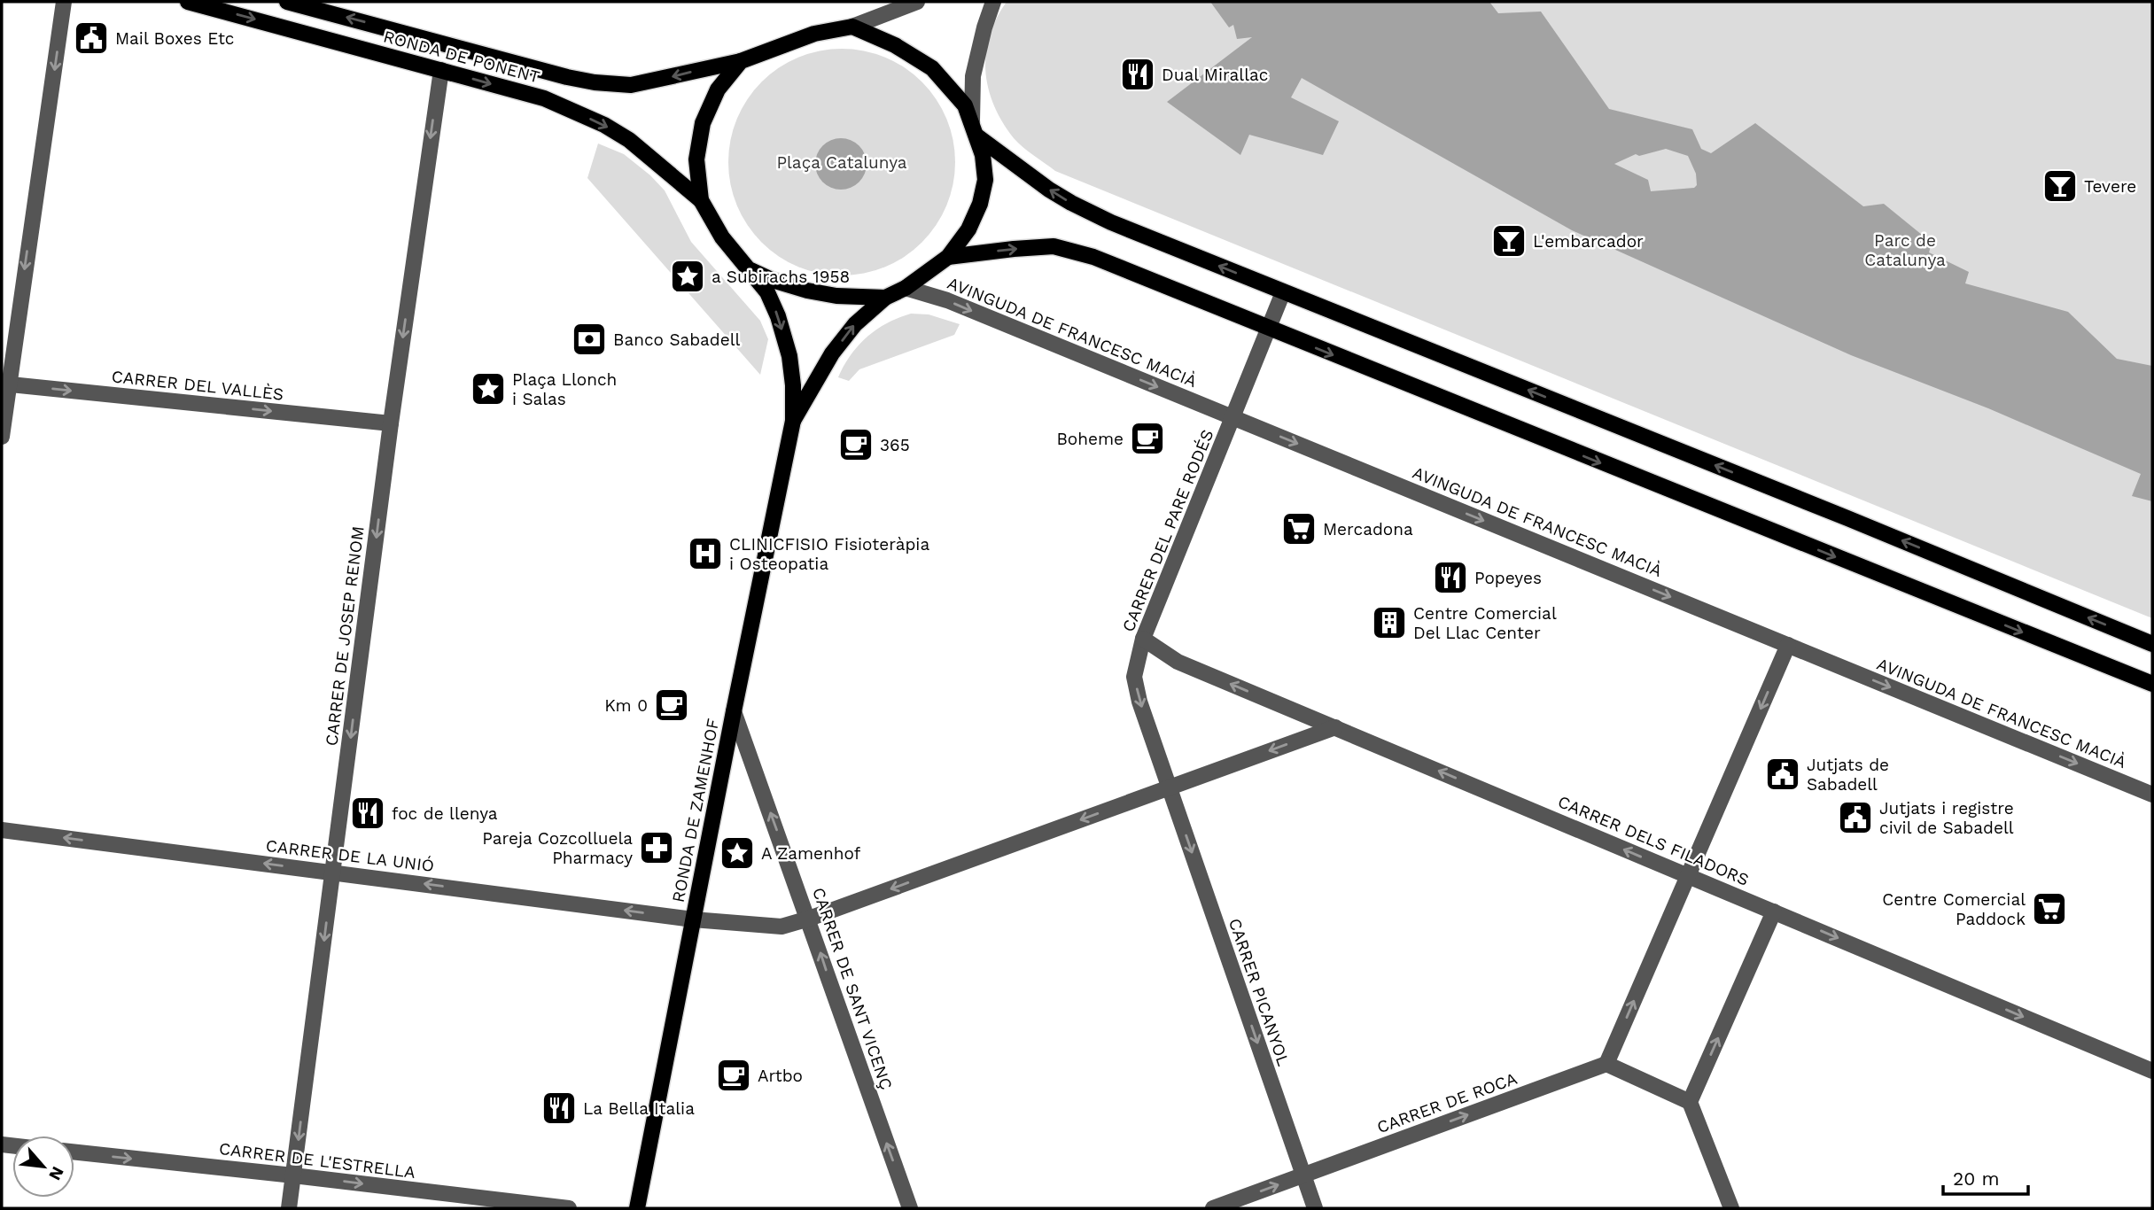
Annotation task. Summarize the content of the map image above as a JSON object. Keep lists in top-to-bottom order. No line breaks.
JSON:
{"streets":{"main road":["RONDA DE PONENT","AVINGUDA DE FRANCESC MACIÀ","RONDA DE ZAMENHOF"],"street":["CARRER DEL VALLÈS","CARRER DEL PARE RODÉS","CARRER DE JOSEP RENOM","CARRER DELS FILADORS","CARRER DE LA UNIÓ","CARRER DE SANT VICENÇ","CARRER PICANYOL","CARRER DE ROCA","CARRER DE L'ESTRELLA"]},"crossings":[["RONDA DE PONENT","CARRER DE JOSEP RENOM"],["RONDA DE PONENT","RONDA DE ZAMENHOF"],["AVINGUDA DE FRANCESC MACIÀ","CARRER DEL PARE RODÉS"],["CARRER DEL VALLÈS","CARRER DE JOSEP RENOM"],["CARRER DEL PARE RODÉS","CARRER DELS FILADORS"],["CARRER DEL PARE RODÉS","CARRER PICANYOL"],["CARRER DE JOSEP RENOM","CARRER DE LA UNIÓ"],["CARRER DE JOSEP RENOM","CARRER DE L'ESTRELLA"],["RONDA DE ZAMENHOF","CARRER DE LA UNIÓ"],["RONDA DE ZAMENHOF","CARRER DE SANT VICENÇ"],["CARRER PICANYOL","CARRER DE ROCA"]],"one_way":["CARRER DEL VALLÈS","CARRER DE JOSEP RENOM","CARRER DE LA UNIÓ","CARRER DE SANT VICENÇ","CARRER PICANYOL","CARRER DE ROCA","CARRER DE L'ESTRELLA"],"parks":["Plaça Catalunya","Parc de Catalunya"],"places":{"public building":["Mail Boxes Etc","Jutjats de Sabadell","Jutjats i registre civil de Sabadell"],"restaurant":["Dual Mirallac","Popeyes","foc de llenya","La Bella Italia"],"bar":["Tevere","L'embarcador"],"place":["a Subirachs 1958","Plaça Llonch i Salas","A Zamenhof"],"bank":["Banco Sabadell"],"cafe":["Boheme","365","Km 0","Artbo"],"supermarket":["Mercadona","Centre Comercial Paddock"],"hospital":["CLINICFISIO Fisioteràpia i Osteopatia"],"building":["Centre Comercial Del Llac Center"],"pharmacy":["Pareja Cozcolluela Pharmacy"]},"scale_bar":"20 m","north":"bottom right"}
